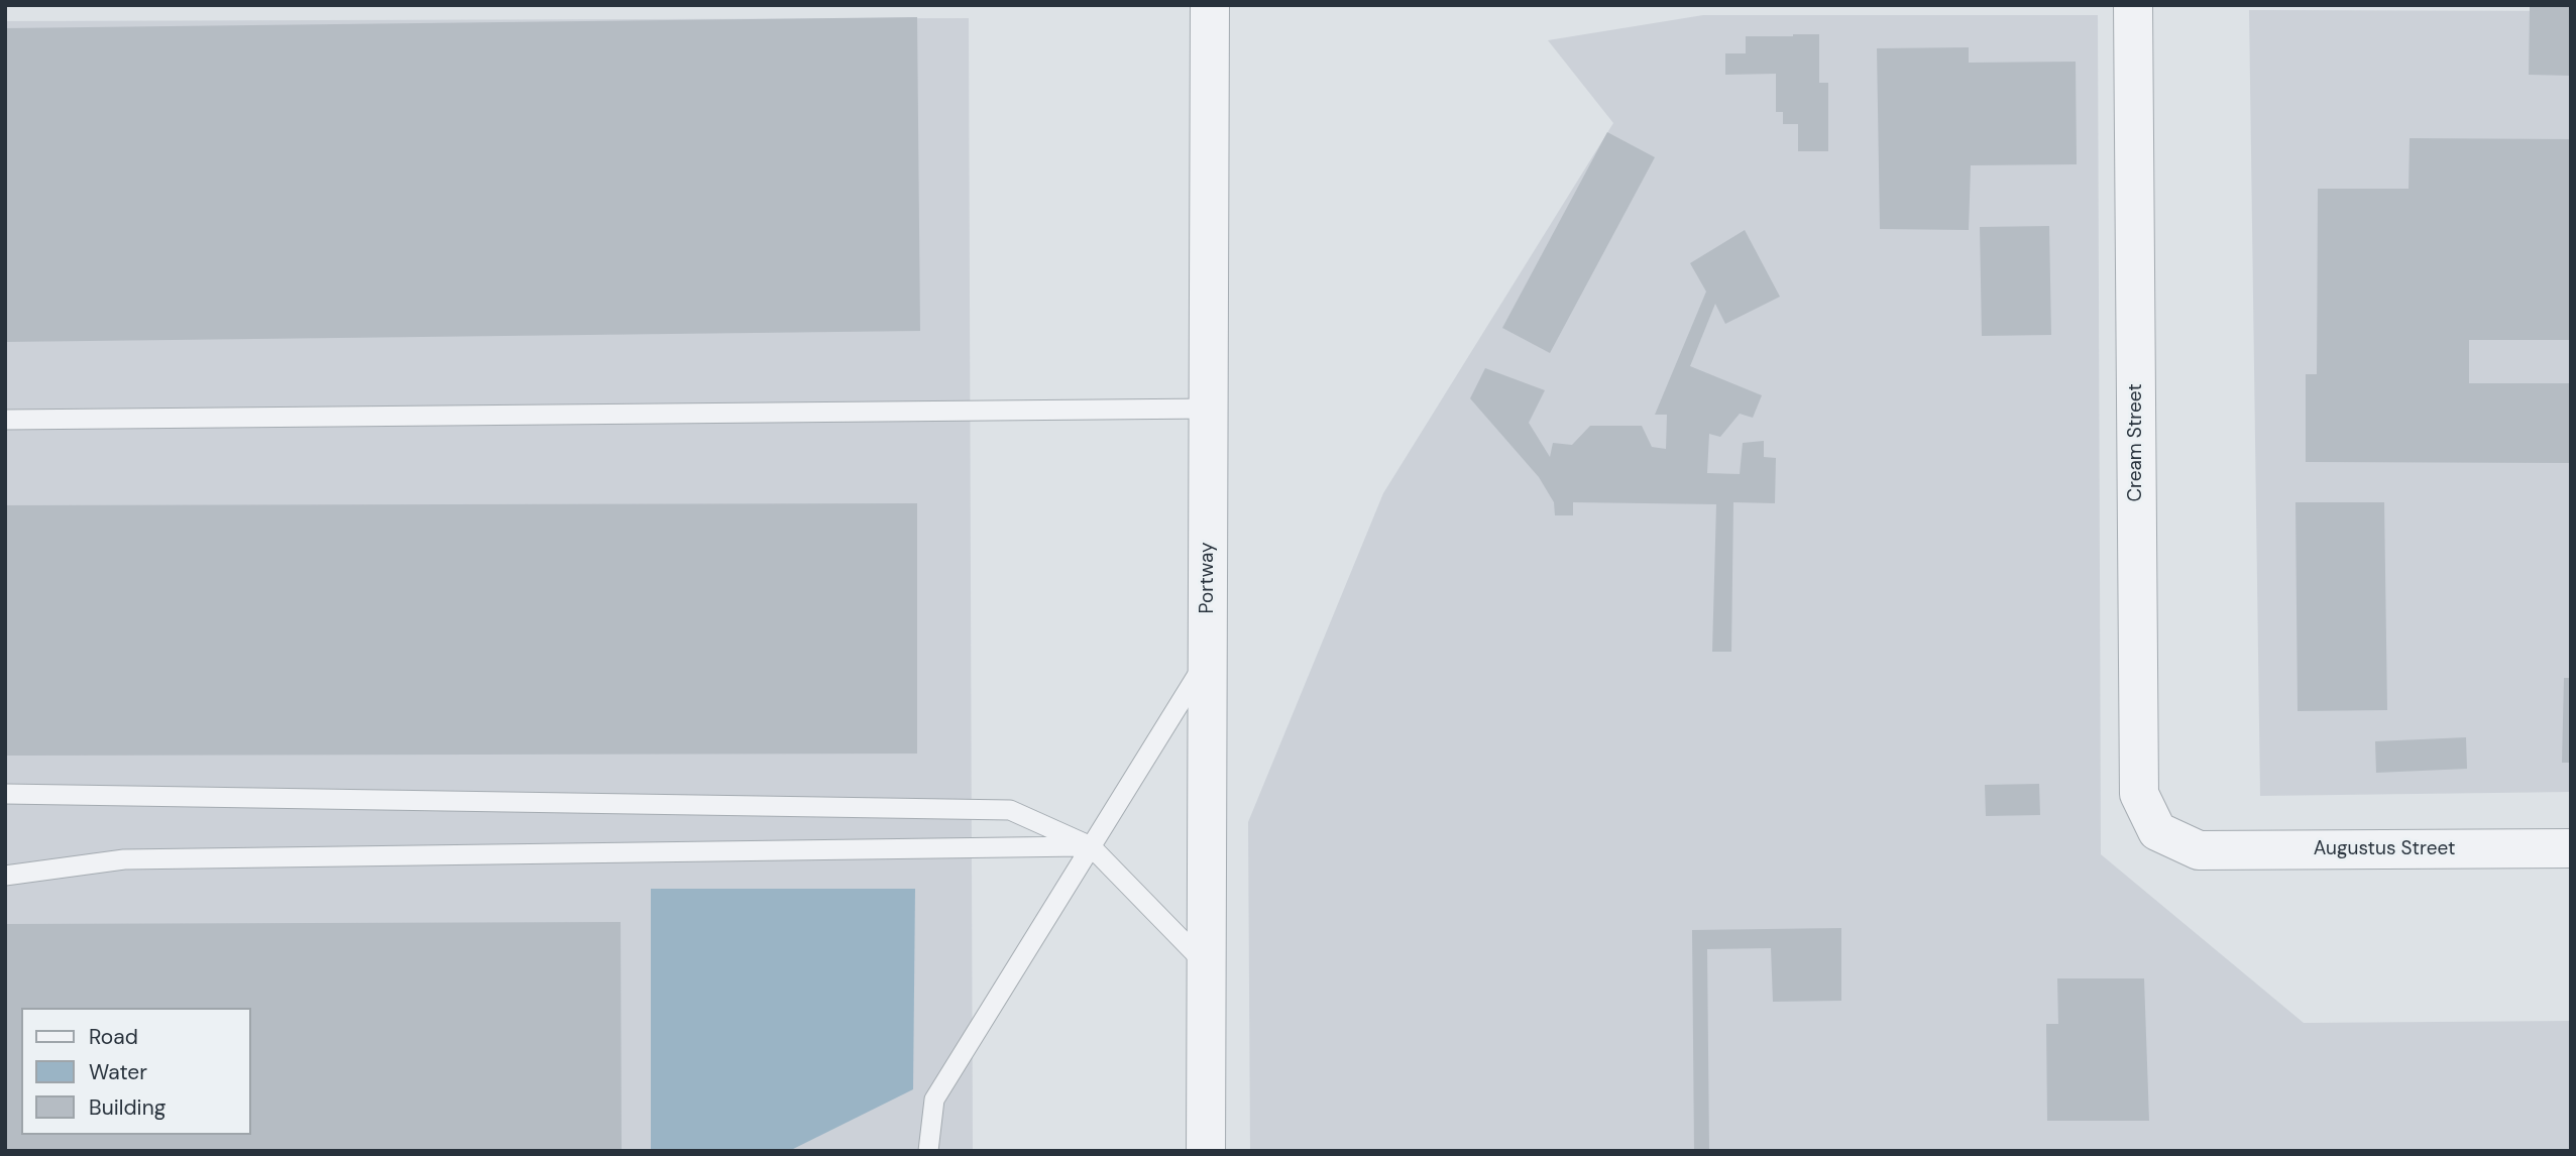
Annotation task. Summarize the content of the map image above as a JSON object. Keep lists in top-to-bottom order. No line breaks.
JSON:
{"streets":{"street":["Cream Street","Portway","Augustus Street"]},"crossings":[["Cream Street","Augustus Street"]],"legend":["Road","Water","Building"]}
